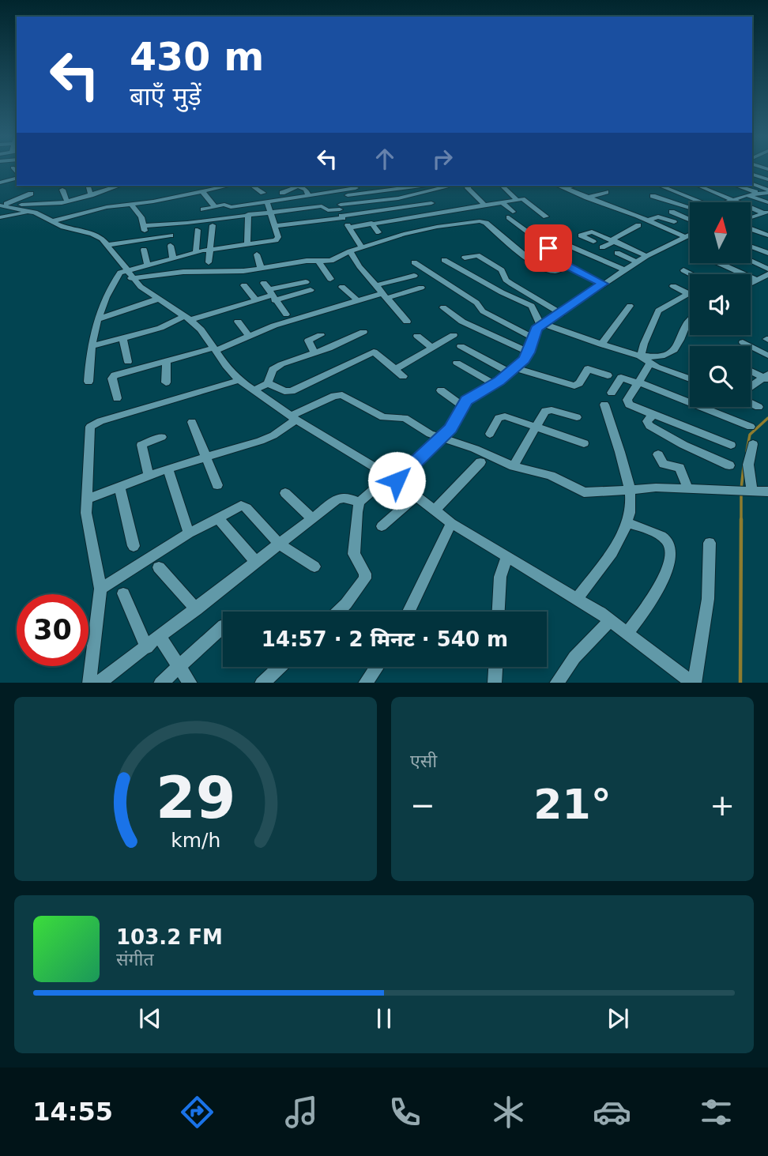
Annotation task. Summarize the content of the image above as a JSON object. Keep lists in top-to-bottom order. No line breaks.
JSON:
{"north":"top","page":{"turn":["430 m","बाएँ मुड़ें"],"limit":"30","trip":"14:57 · 2 मिनट · 540 m","tile":"एसी","heat":["−","21°","+"],"song":["103.2 FM","संगीत"],"tabs":"14:55","gauge":["29","km/h"]}}
